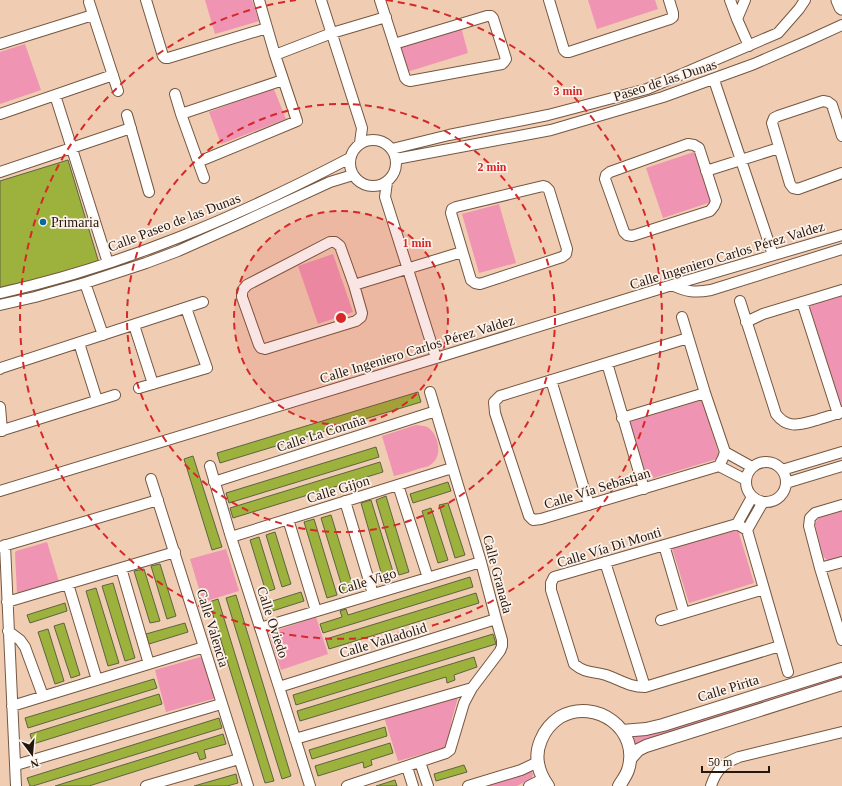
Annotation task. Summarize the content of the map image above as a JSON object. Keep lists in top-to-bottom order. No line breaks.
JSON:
{"streets":{"street":["Paseo de las Dunas","Calle Paseo de las Dunas","Calle Ingeniero Carlos Pérez Valdez","Calle La Coruña","Calle Vía Sebastian","Calle Gijon","Calle Vía Di Monti","Calle Granada","Calle Vigo","Calle Oviedo","Calle Valencia","Calle Valladolid","Calle Pirita"]},"crossings":[["Paseo de las Dunas","Calle Paseo de las Dunas"],["Calle La Coruña","Calle Granada"],["Calle La Coruña","Calle Oviedo"],["Calle Gijon","Calle Granada"],["Calle Gijon","Calle Oviedo"],["Calle Granada","Calle Vigo"],["Calle Granada","Calle Valladolid"],["Calle Vigo","Calle Oviedo"],["Calle Oviedo","Calle Valladolid"]],"places":["Primaria"],"scale_bar":"50 m","north":"bottom","rings":["3 min","2 min","1 min"]}
